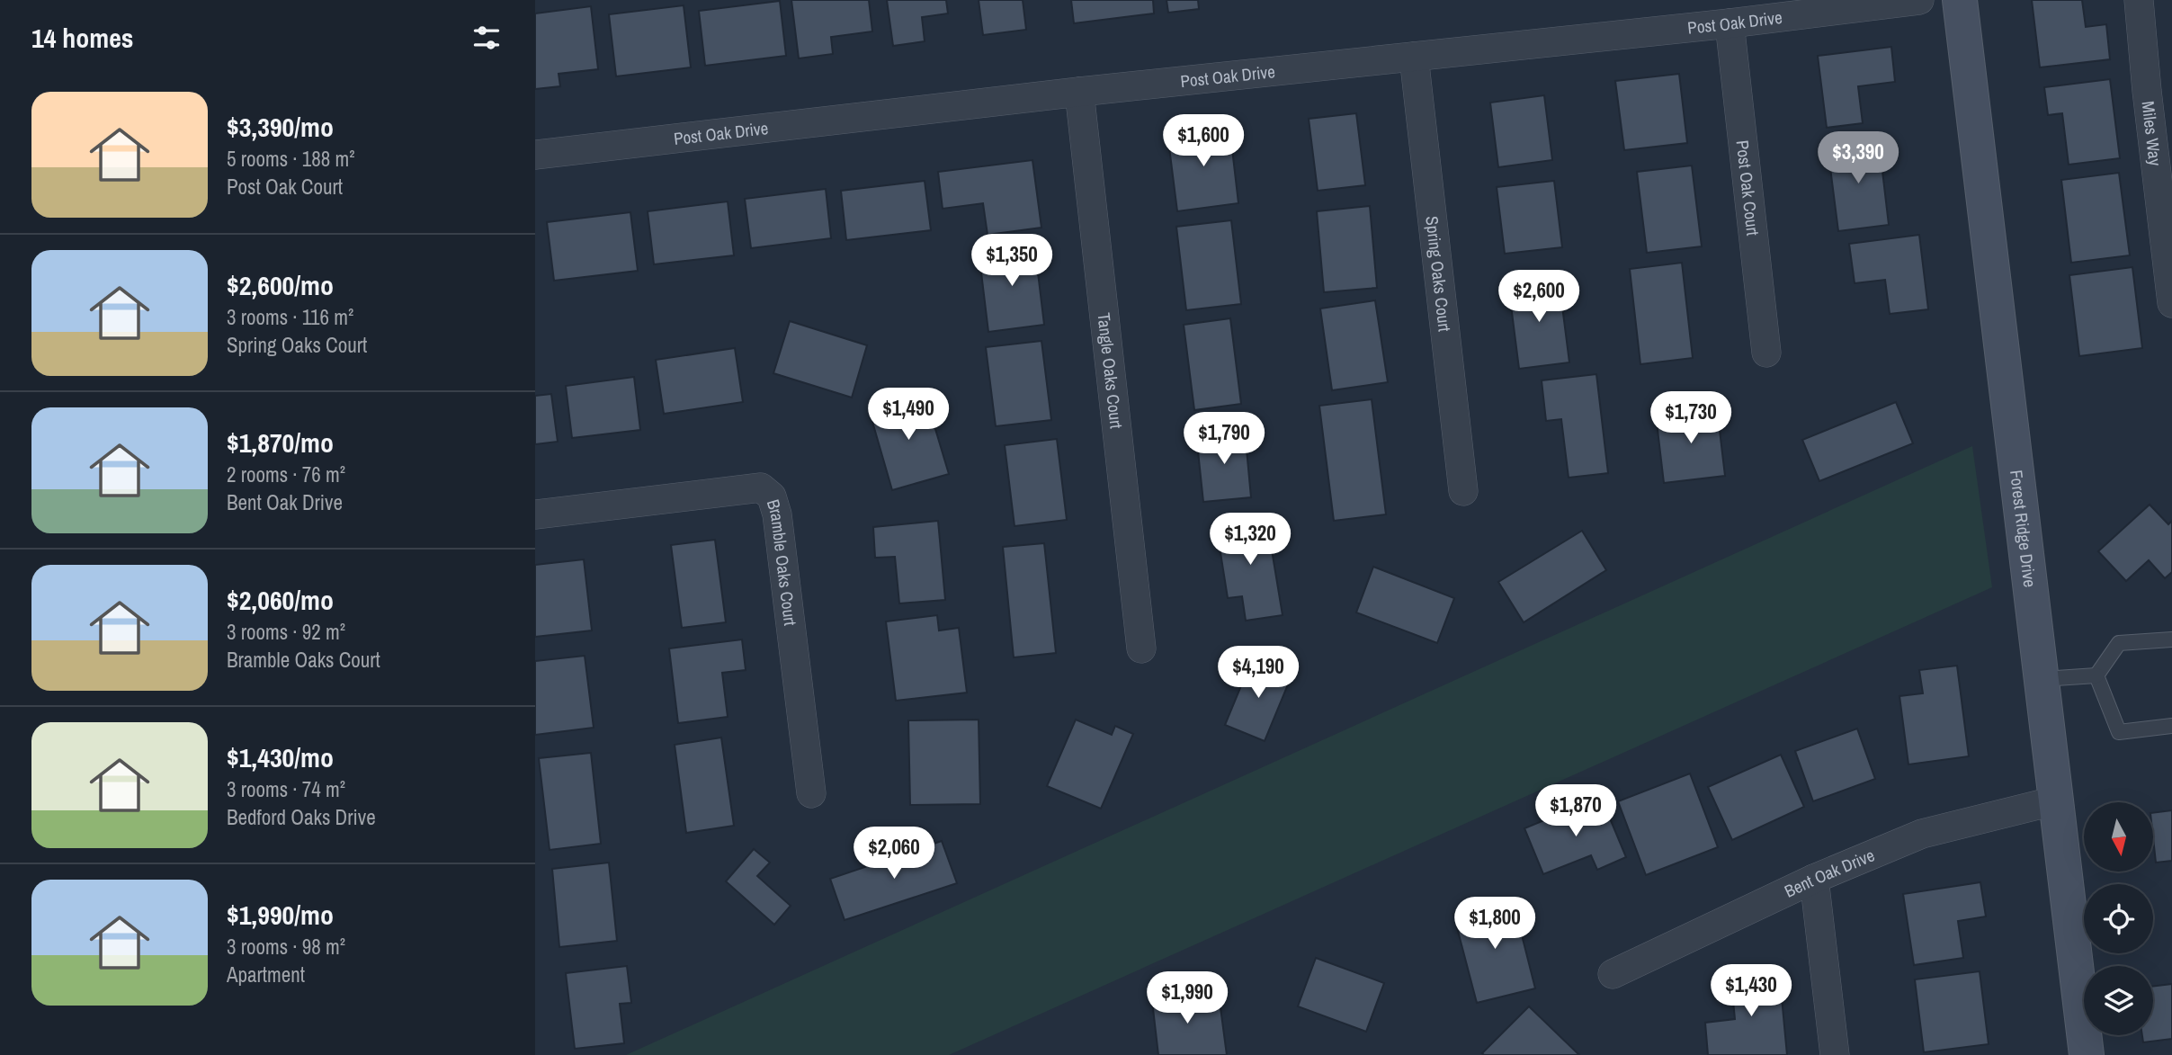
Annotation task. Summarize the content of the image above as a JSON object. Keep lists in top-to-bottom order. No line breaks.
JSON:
{"streets":{"main road":["Forest Ridge Drive"],"street":["Post Oak Drive","Miles Way","Post Oak Court","Spring Oaks Court","Tangle Oaks Court","Bramble Oaks Court","Bent Oak Drive"]},"crossings":[["Post Oak Drive","Post Oak Court"],["Post Oak Drive","Spring Oaks Court"],["Post Oak Drive","Tangle Oaks Court"],["Forest Ridge Drive","Bent Oak Drive"]],"north":"bottom","page":{"heading":"14 homes","list":[{"name":"$3,390/mo","note":"5 rooms · 188 m² · Post Oak Court"},{"name":"$2,600/mo","note":"3 rooms · 116 m² · Spring Oaks Court"},{"name":"$1,870/mo","note":"2 rooms · 76 m² · Bent Oak Drive"},{"name":"$2,060/mo","note":"3 rooms · 92 m² · Bramble Oaks Court"},{"name":"$1,430/mo","note":"3 rooms · 74 m² · Bedford Oaks Drive"},{"name":"$1,990/mo","note":"3 rooms · 98 m² · Apartment"}],"price":["$1,600","$3,390","$1,350","$2,600","$1,490","$1,730","$1,790","$1,320","$4,190","$1,870","$2,060","$1,800","$1,430","$1,990"]}}
